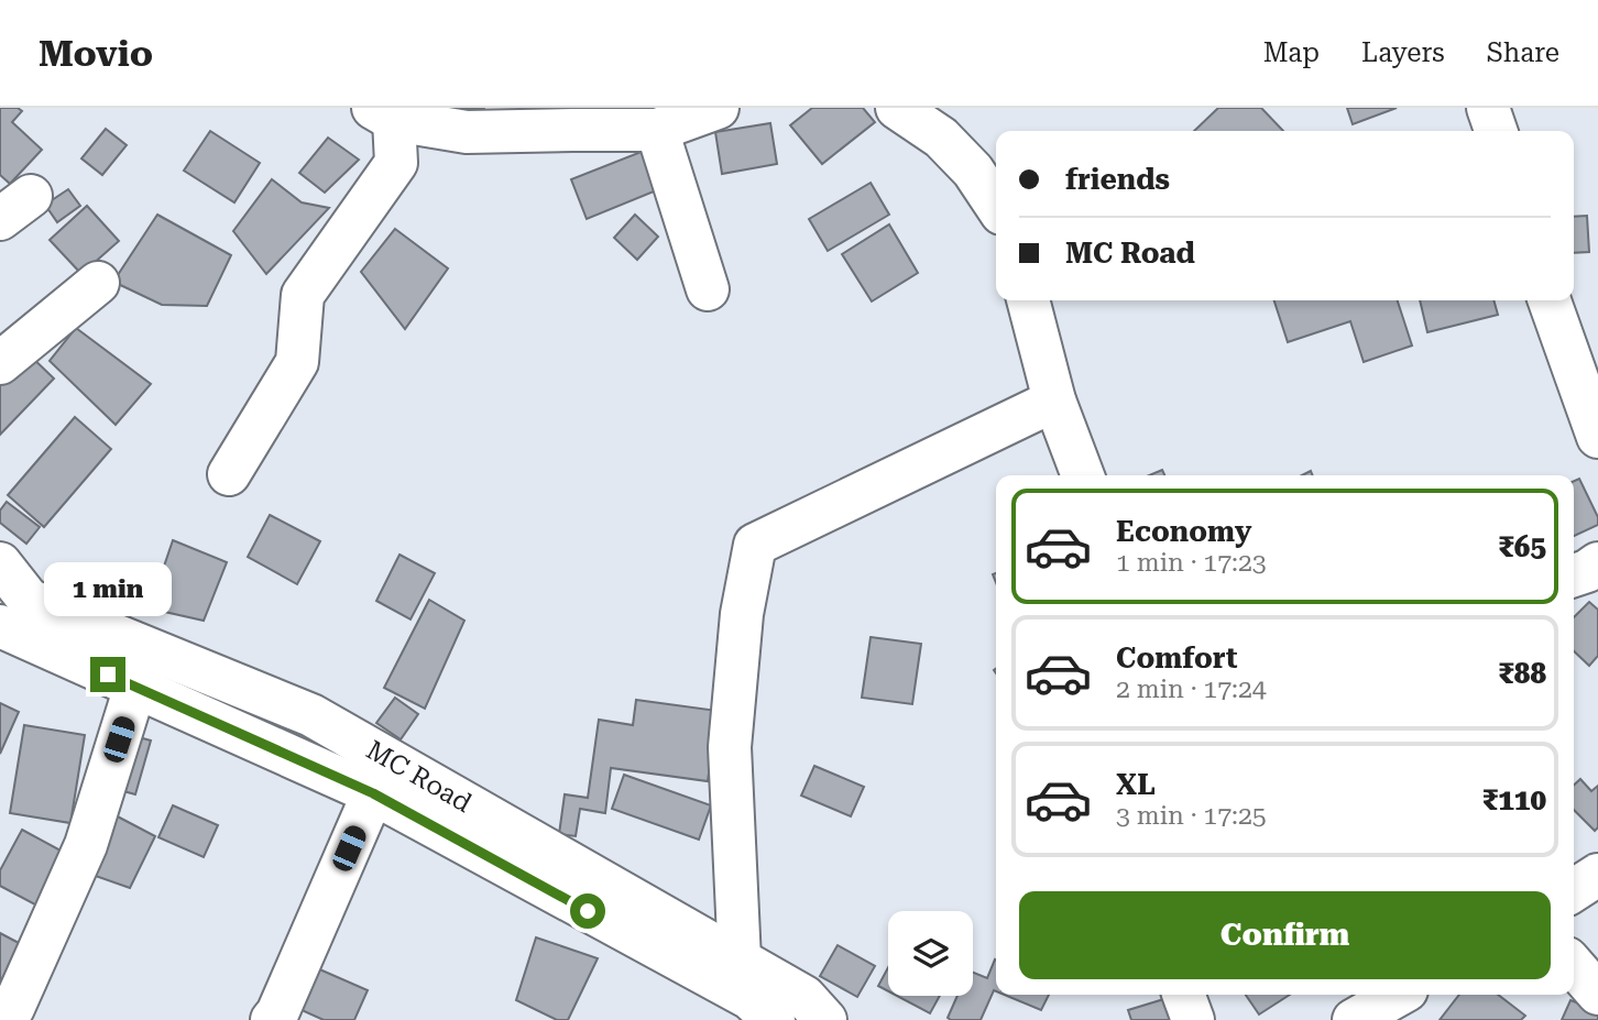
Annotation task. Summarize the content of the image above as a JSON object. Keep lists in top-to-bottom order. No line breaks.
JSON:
{"streets":{"street":["MC Road"]},"page":{"header":"Movio","nav":["Map","Layers","Share"],"banner":["friends","MC Road"],"list":[{"name":"Economy","note":"1 min · 17:23","value":"₹65"},{"name":"Comfort","note":"2 min · 17:24","value":"₹88"},{"name":"XL","note":"3 min · 17:25","value":"₹110"}],"bubble":"1 min","buttons":"Confirm"}}
